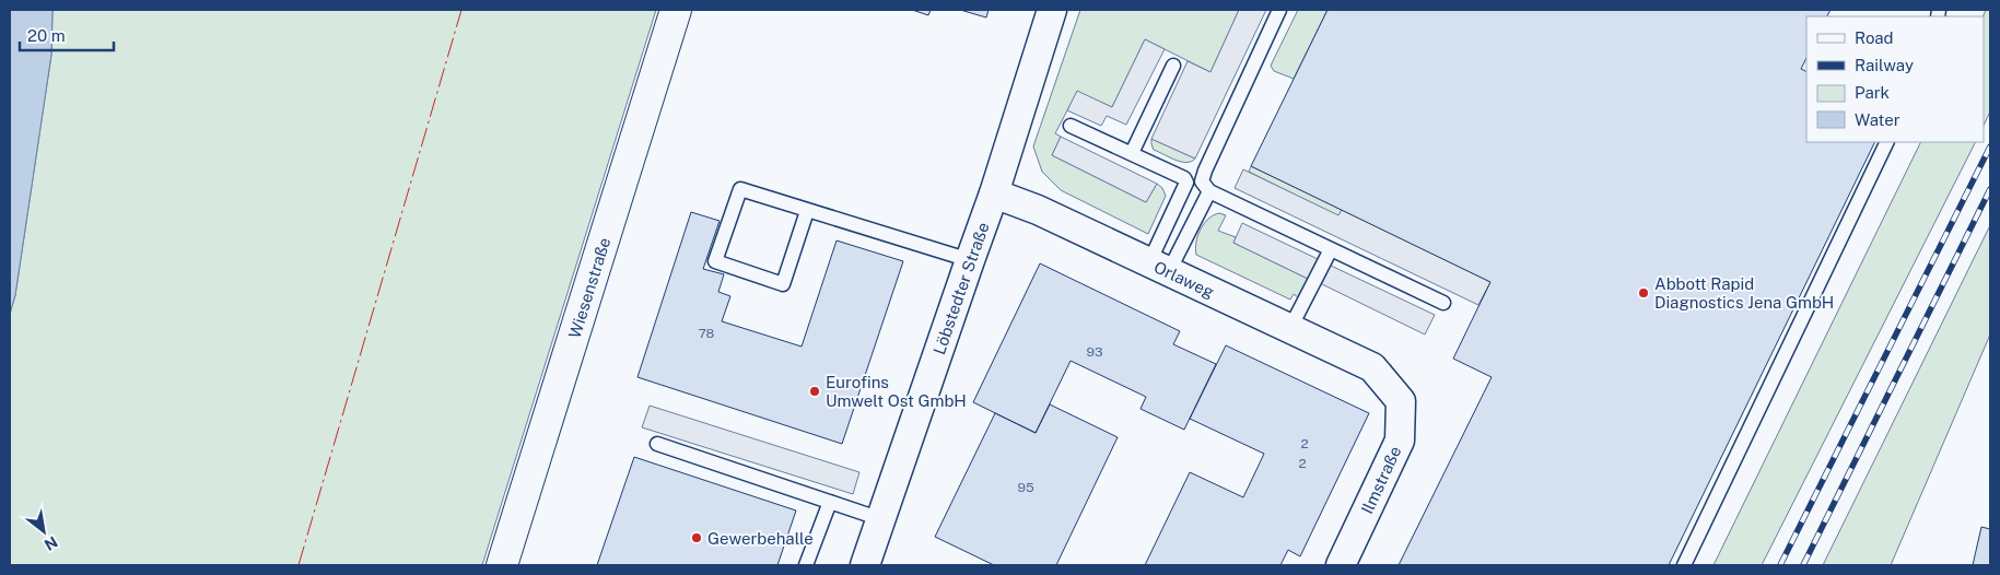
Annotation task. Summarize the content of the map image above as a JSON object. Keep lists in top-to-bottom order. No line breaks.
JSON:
{"streets":{"street":["Orlaweg","Wiesenstraße","Löbstedter Straße","Ilmstraße"]},"crossings":[["Orlaweg","Löbstedter Straße"],["Orlaweg","Ilmstraße"]],"places":["Abbott Rapid Diagnostics Jena GmbH","Eurofins Umwelt Ost GmbH","Gewerbehalle"],"house_numbers":["78","93","2","2","95"],"legend":["Road","Railway","Park","Water"],"scale_bar":"20 m","north":"bottom right"}
